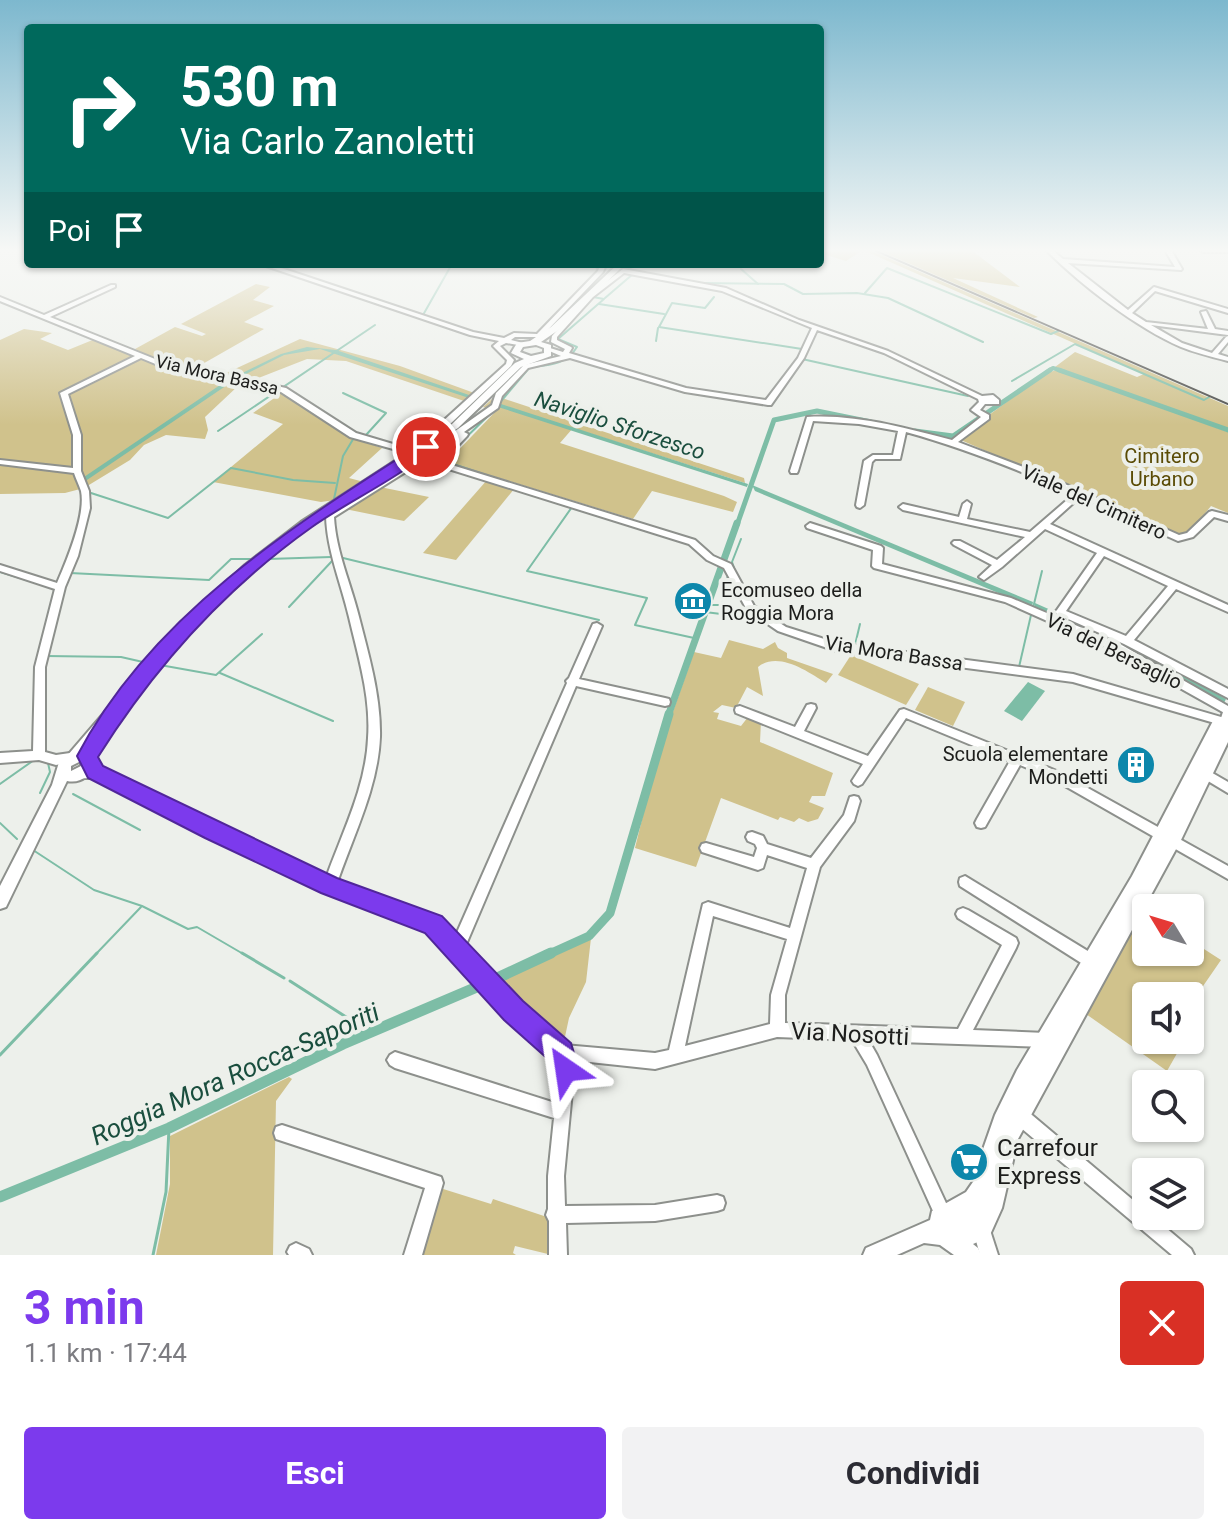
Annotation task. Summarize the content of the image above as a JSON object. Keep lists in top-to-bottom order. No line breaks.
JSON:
{"streets":{"street":["Via Mora Bassa","Viale del Cimitero","Via del Bersaglio","Via Nosotti"]},"crossings":[["Via Mora Bassa","Via del Bersaglio"]],"water":["Naviglio Sforzesco","Roggia Mora Rocca-Saporiti"],"parks":["Cimitero Urbano"],"places":{"museum":["Ecomuseo della Roggia Mora"],"building":["Scuola elementare Mondetti"],"supermarket":["Carrefour Express"]},"north":"top left","page":{"turn":["530 m","Via Carlo Zanoletti"],"then":"Poi","heading":["3 min","1.1 km · 17:44"],"buttons":["Esci","Condividi"]}}
